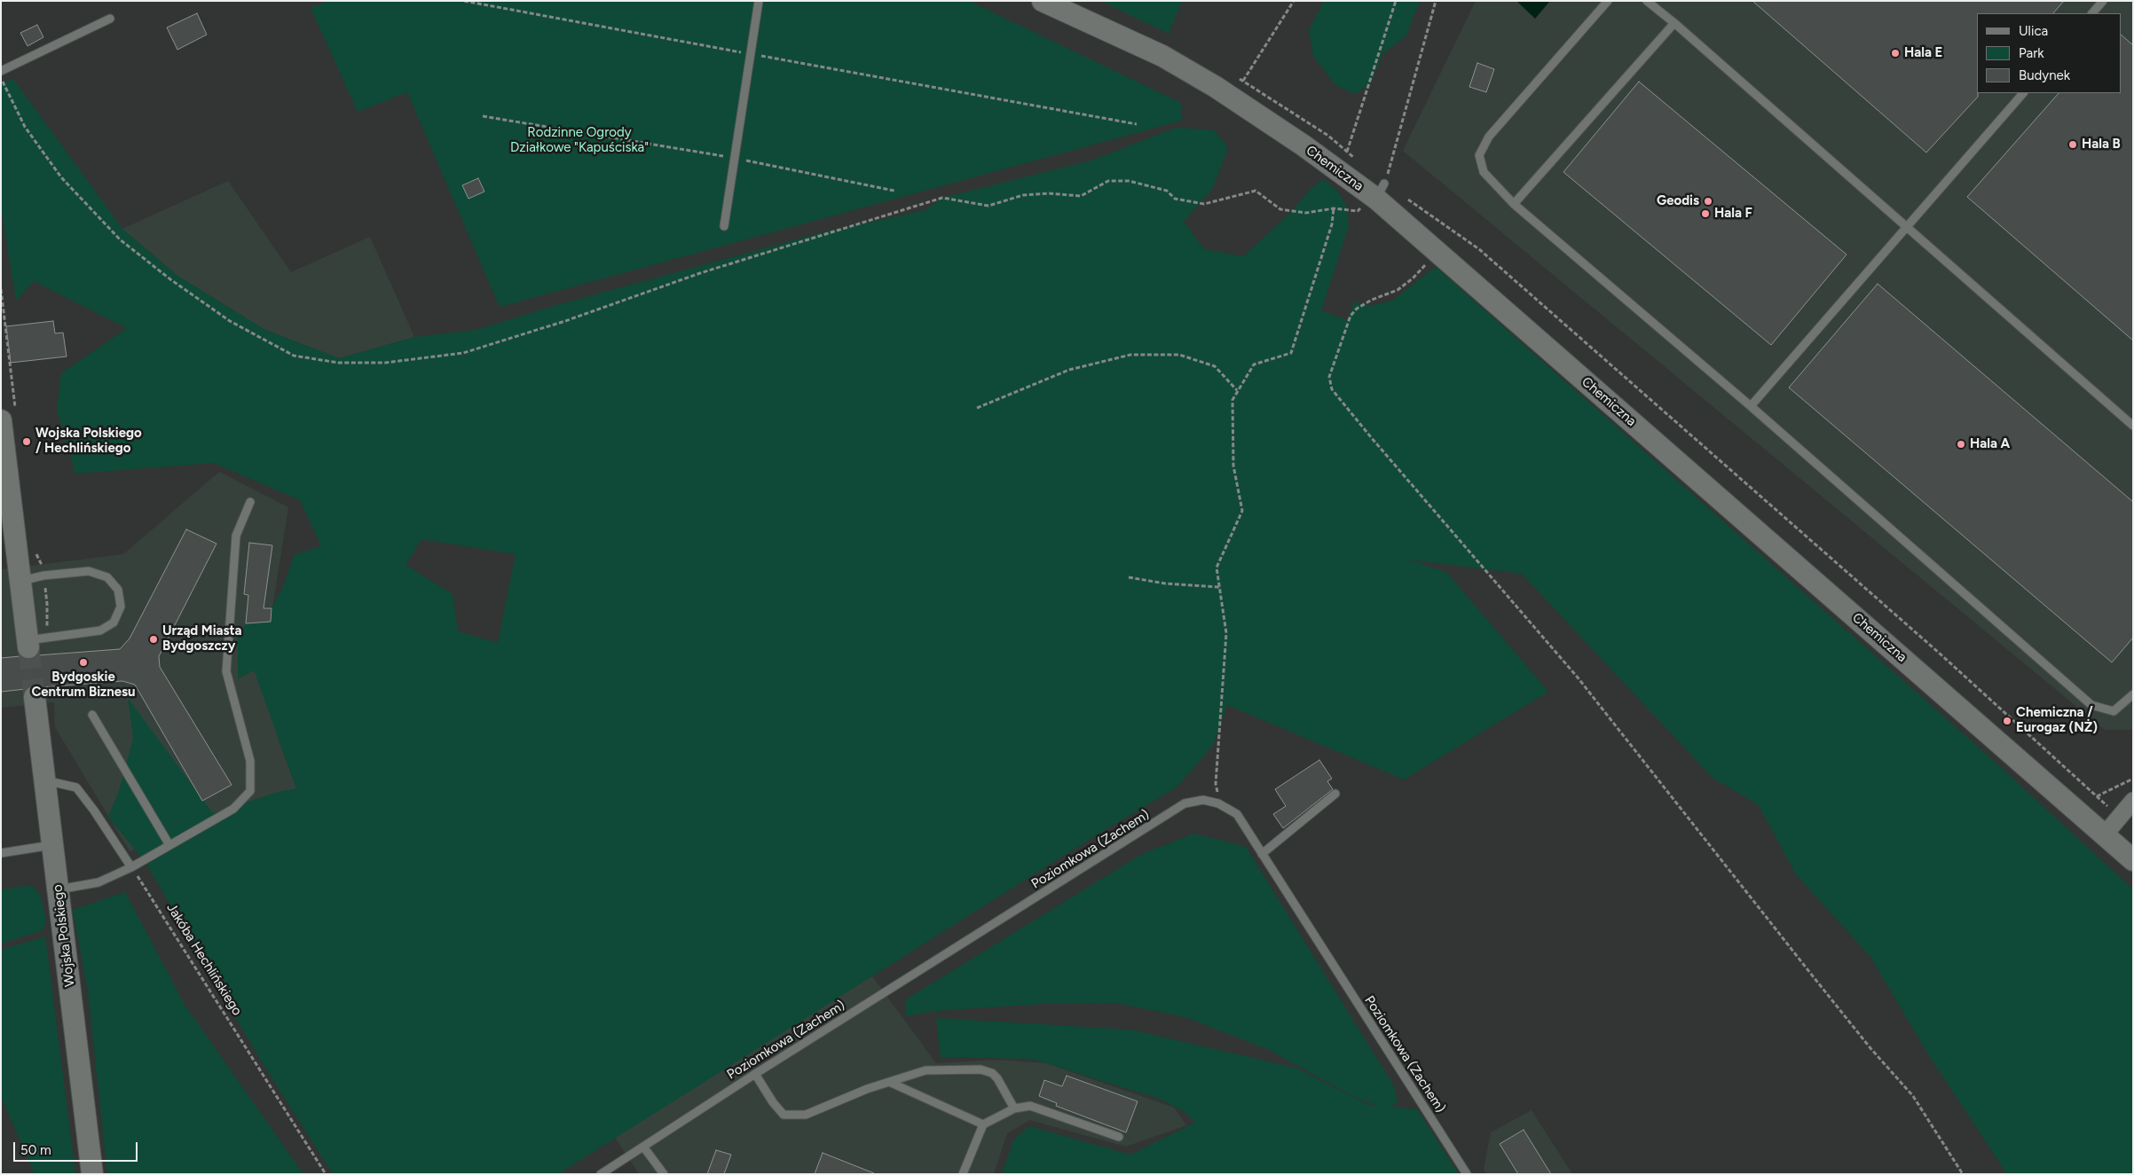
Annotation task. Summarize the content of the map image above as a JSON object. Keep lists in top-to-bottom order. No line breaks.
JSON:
{"streets":{"street":["Chemiczna","Wojska Polskiego"],"lane":["Poziomkowa (Zachem)"],"path":["Jakóba Hechlińskiego"]},"parks":["Rodzinne Ogrody Działkowe \"Kapuściska\""],"places":["Hala E","Hala B","Geodis","Hala F","Wojska Polskiego / Hechlińskiego","Hala A","Urząd Miasta Bydgoszczy","Bydgoskie Centrum Biznesu","Chemiczna / Eurogaz (NŻ)"],"legend":["Ulica","Park","Budynek"],"scale_bar":"50 m"}
